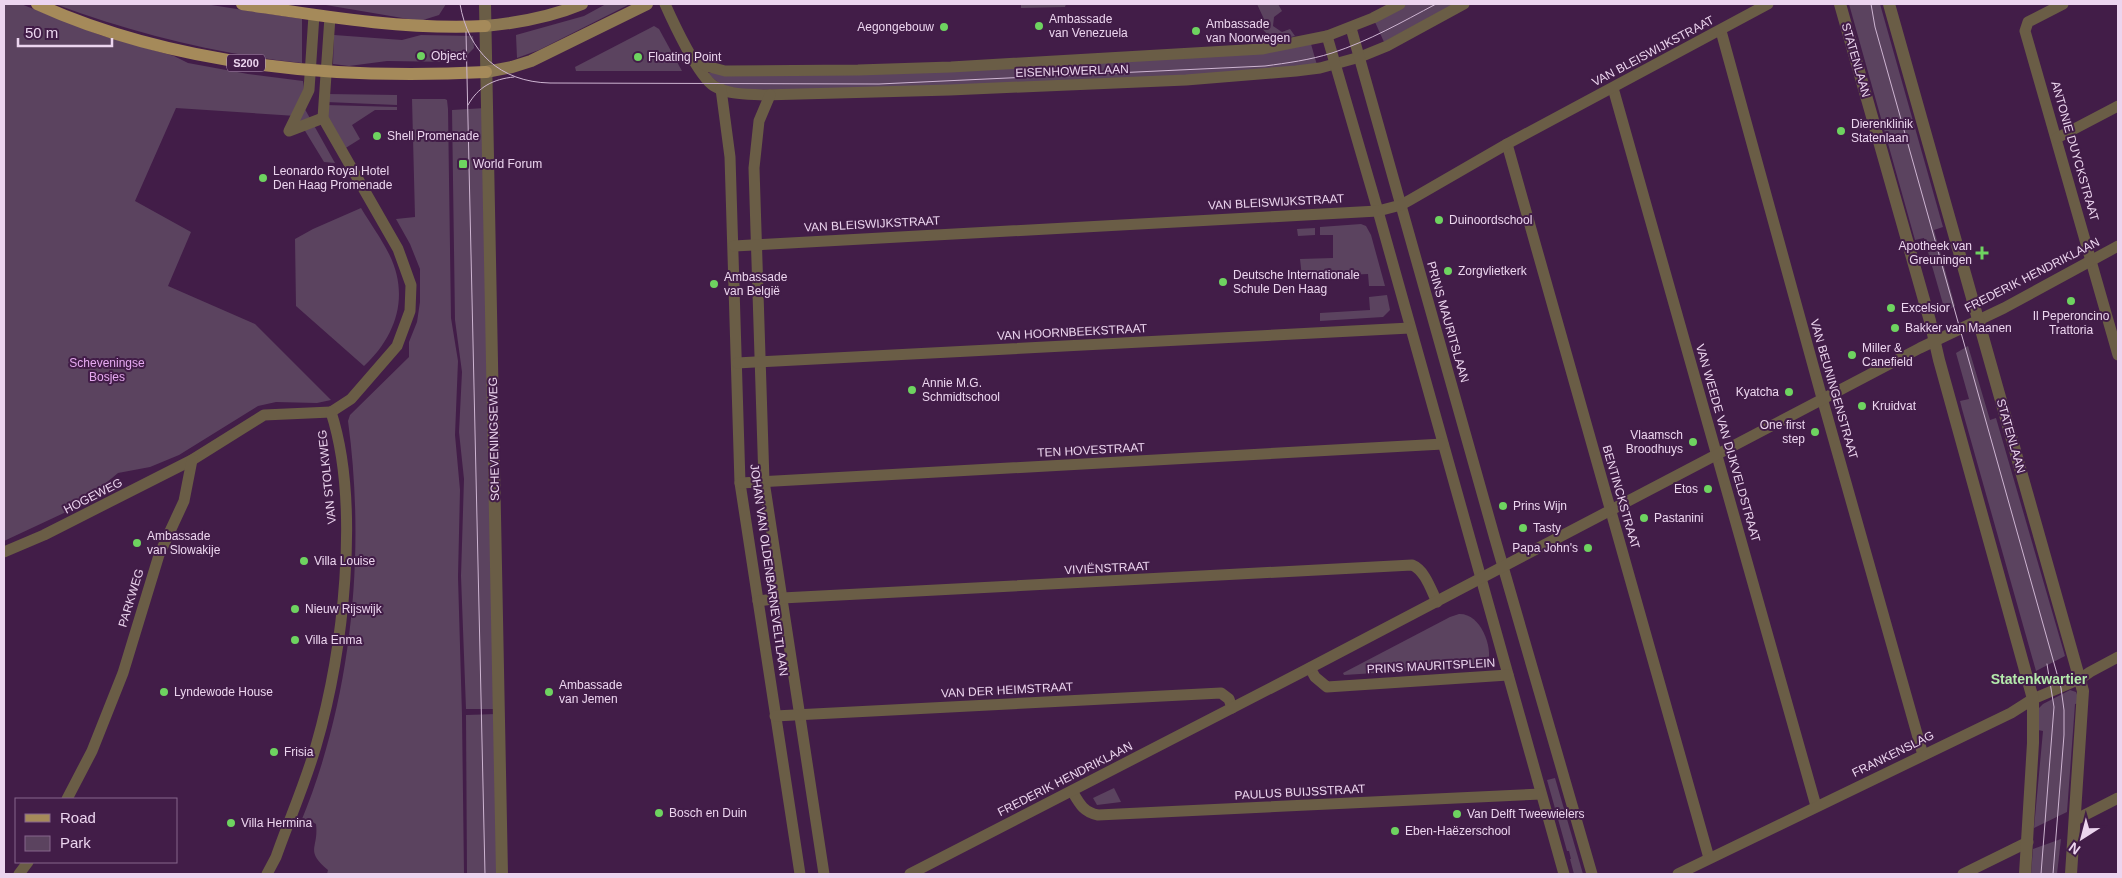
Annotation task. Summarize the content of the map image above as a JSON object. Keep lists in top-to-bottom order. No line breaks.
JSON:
{"streets":{"main road":["S200"],"street":["VAN BLEISWIJKSTRAAT","STATENLAAN","EISENHOWERLAAN","ANTONIE DUYCKSTRAAT","FREDERIK HENDRIKLAAN","PRINS MAURITSLAAN","VAN HOORNBEEKSTRAAT","VAN BEUNINGENSTRAAT","SCHEVENINGSEWEG","VAN WEEDE VAN DIJKVELDSTRAAT","TEN HOVESTRAAT","VAN STOLKWEG","HOGEWEG","BENTINCKSTRAAT","VIVIËNSTRAAT","JOHAN VAN OLDENBARNEVELTLAAN","PARKWEG","PRINS MAURITSPLEIN","VAN DER HEIMSTRAAT","FRANKENSLAG","PAULUS BUIJSSTRAAT"]},"crossings":[["VAN BLEISWIJKSTRAAT","PRINS MAURITSLAAN"],["VAN BLEISWIJKSTRAAT","VAN BEUNINGENSTRAAT"],["VAN BLEISWIJKSTRAAT","VAN WEEDE VAN DIJKVELDSTRAAT"],["VAN BLEISWIJKSTRAAT","BENTINCKSTRAAT"],["VAN BLEISWIJKSTRAAT","JOHAN VAN OLDENBARNEVELTLAAN"],["STATENLAAN","FREDERIK HENDRIKLAAN"],["STATENLAAN","FRANKENSLAG"],["S200","SCHEVENINGSEWEG"],["EISENHOWERLAAN","PRINS MAURITSLAAN"],["EISENHOWERLAAN","JOHAN VAN OLDENBARNEVELTLAAN"],["ANTONIE DUYCKSTRAAT","FREDERIK HENDRIKLAAN"],["FREDERIK HENDRIKLAAN","PRINS MAURITSLAAN"],["FREDERIK HENDRIKLAAN","VAN BEUNINGENSTRAAT"],["FREDERIK HENDRIKLAAN","VAN WEEDE VAN DIJKVELDSTRAAT"],["FREDERIK HENDRIKLAAN","BENTINCKSTRAAT"],["FREDERIK HENDRIKLAAN","PRINS MAURITSPLEIN"],["FREDERIK HENDRIKLAAN","VAN DER HEIMSTRAAT"],["FREDERIK HENDRIKLAAN","PAULUS BUIJSSTRAAT"],["VAN HOORNBEEKSTRAAT","JOHAN VAN OLDENBARNEVELTLAAN"],["VAN BEUNINGENSTRAAT","FRANKENSLAG"],["VAN WEEDE VAN DIJKVELDSTRAAT","FRANKENSLAG"],["TEN HOVESTRAAT","JOHAN VAN OLDENBARNEVELTLAAN"],["HOGEWEG","PARKWEG"],["BENTINCKSTRAAT","FRANKENSLAG"],["VIVIËNSTRAAT","JOHAN VAN OLDENBARNEVELTLAAN"],["JOHAN VAN OLDENBARNEVELTLAAN","VAN DER HEIMSTRAAT"]],"districts":["Statenkwartier"],"parks":["Scheveningse Bosjes"],"places":{"other":["Ambassade van Venezuela","Aegongebouw","Ambassade van Noorwegen","Object","Floating Point","Dierenklinik Statenlaan","Shell Promenade","Leonardo Royal Hotel Den Haag Promenade","Duinoordschool","Zorgvlietkerk","Deutsche Internationale Schule Den Haag","Ambassade van België","Il Peperoncino Trattoria","Excelsior","Bakker van Maanen","Miller & Canefield","Annie M.G. Schmidtschool","Kyatcha","Kruidvat","One first step","Vlaamsch Broodhuys","Etos","Prins Wijn","Pastanini","Tasty","Ambassade van Slowakije","Papa John's","Villa Louise","Nieuw Rijswijk","Villa Enma","Lyndewode House","Ambassade van Jemen","Frisia","Bosch en Duin","Van Delft Tweewielers","Villa Hermina","Eben-Haëzerschool"],"transit":["World Forum"],"health":["Apotheek van Greuningen"]},"legend":["Road","Park"],"scale_bar":"50 m","north":"bottom left"}
